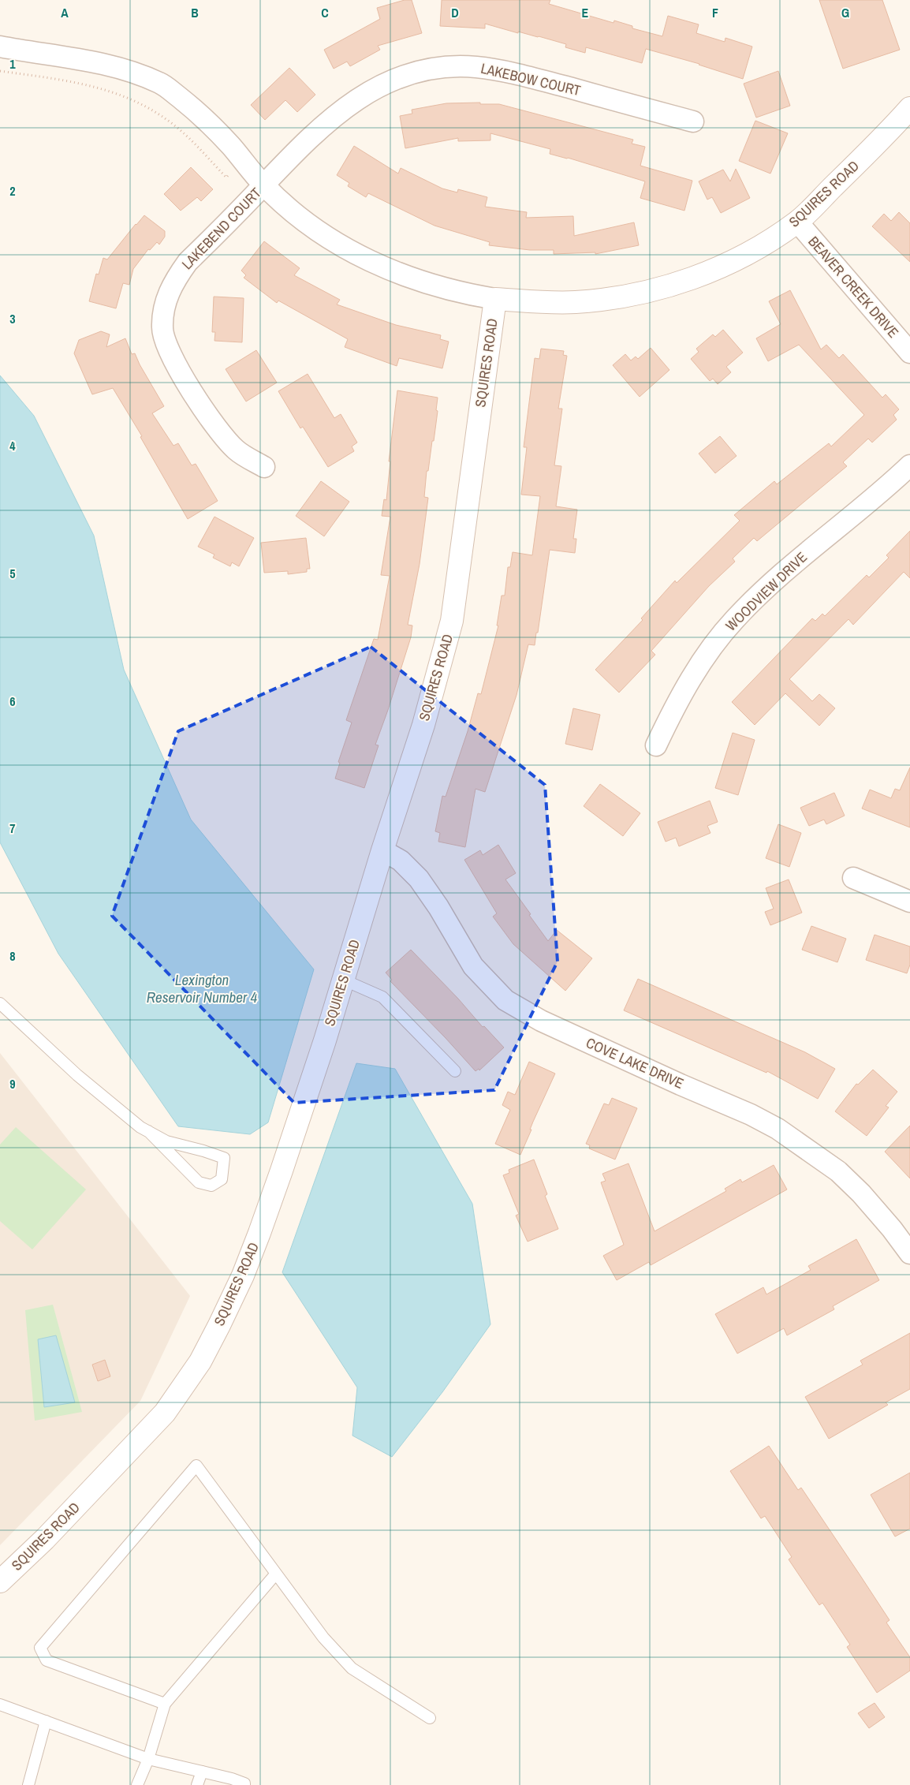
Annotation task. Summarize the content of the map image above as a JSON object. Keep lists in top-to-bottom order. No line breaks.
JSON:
{"streets":{"street":["LAKEBOW COURT","SQUIRES ROAD","LAKEBEND COURT","BEAVER CREEK DRIVE","WOODVIEW DRIVE","COVE LAKE DRIVE"]},"crossings":[["LAKEBOW COURT","SQUIRES ROAD"],["LAKEBOW COURT","LAKEBEND COURT"],["SQUIRES ROAD","LAKEBEND COURT"],["SQUIRES ROAD","BEAVER CREEK DRIVE"],["SQUIRES ROAD","COVE LAKE DRIVE"]],"water":["Lexington Reservoir Number 4"],"grid":{"columns":["A","B","C","D","E","F","G"],"rows":["1","2","3","4","5","6","7","8","9"]}}
